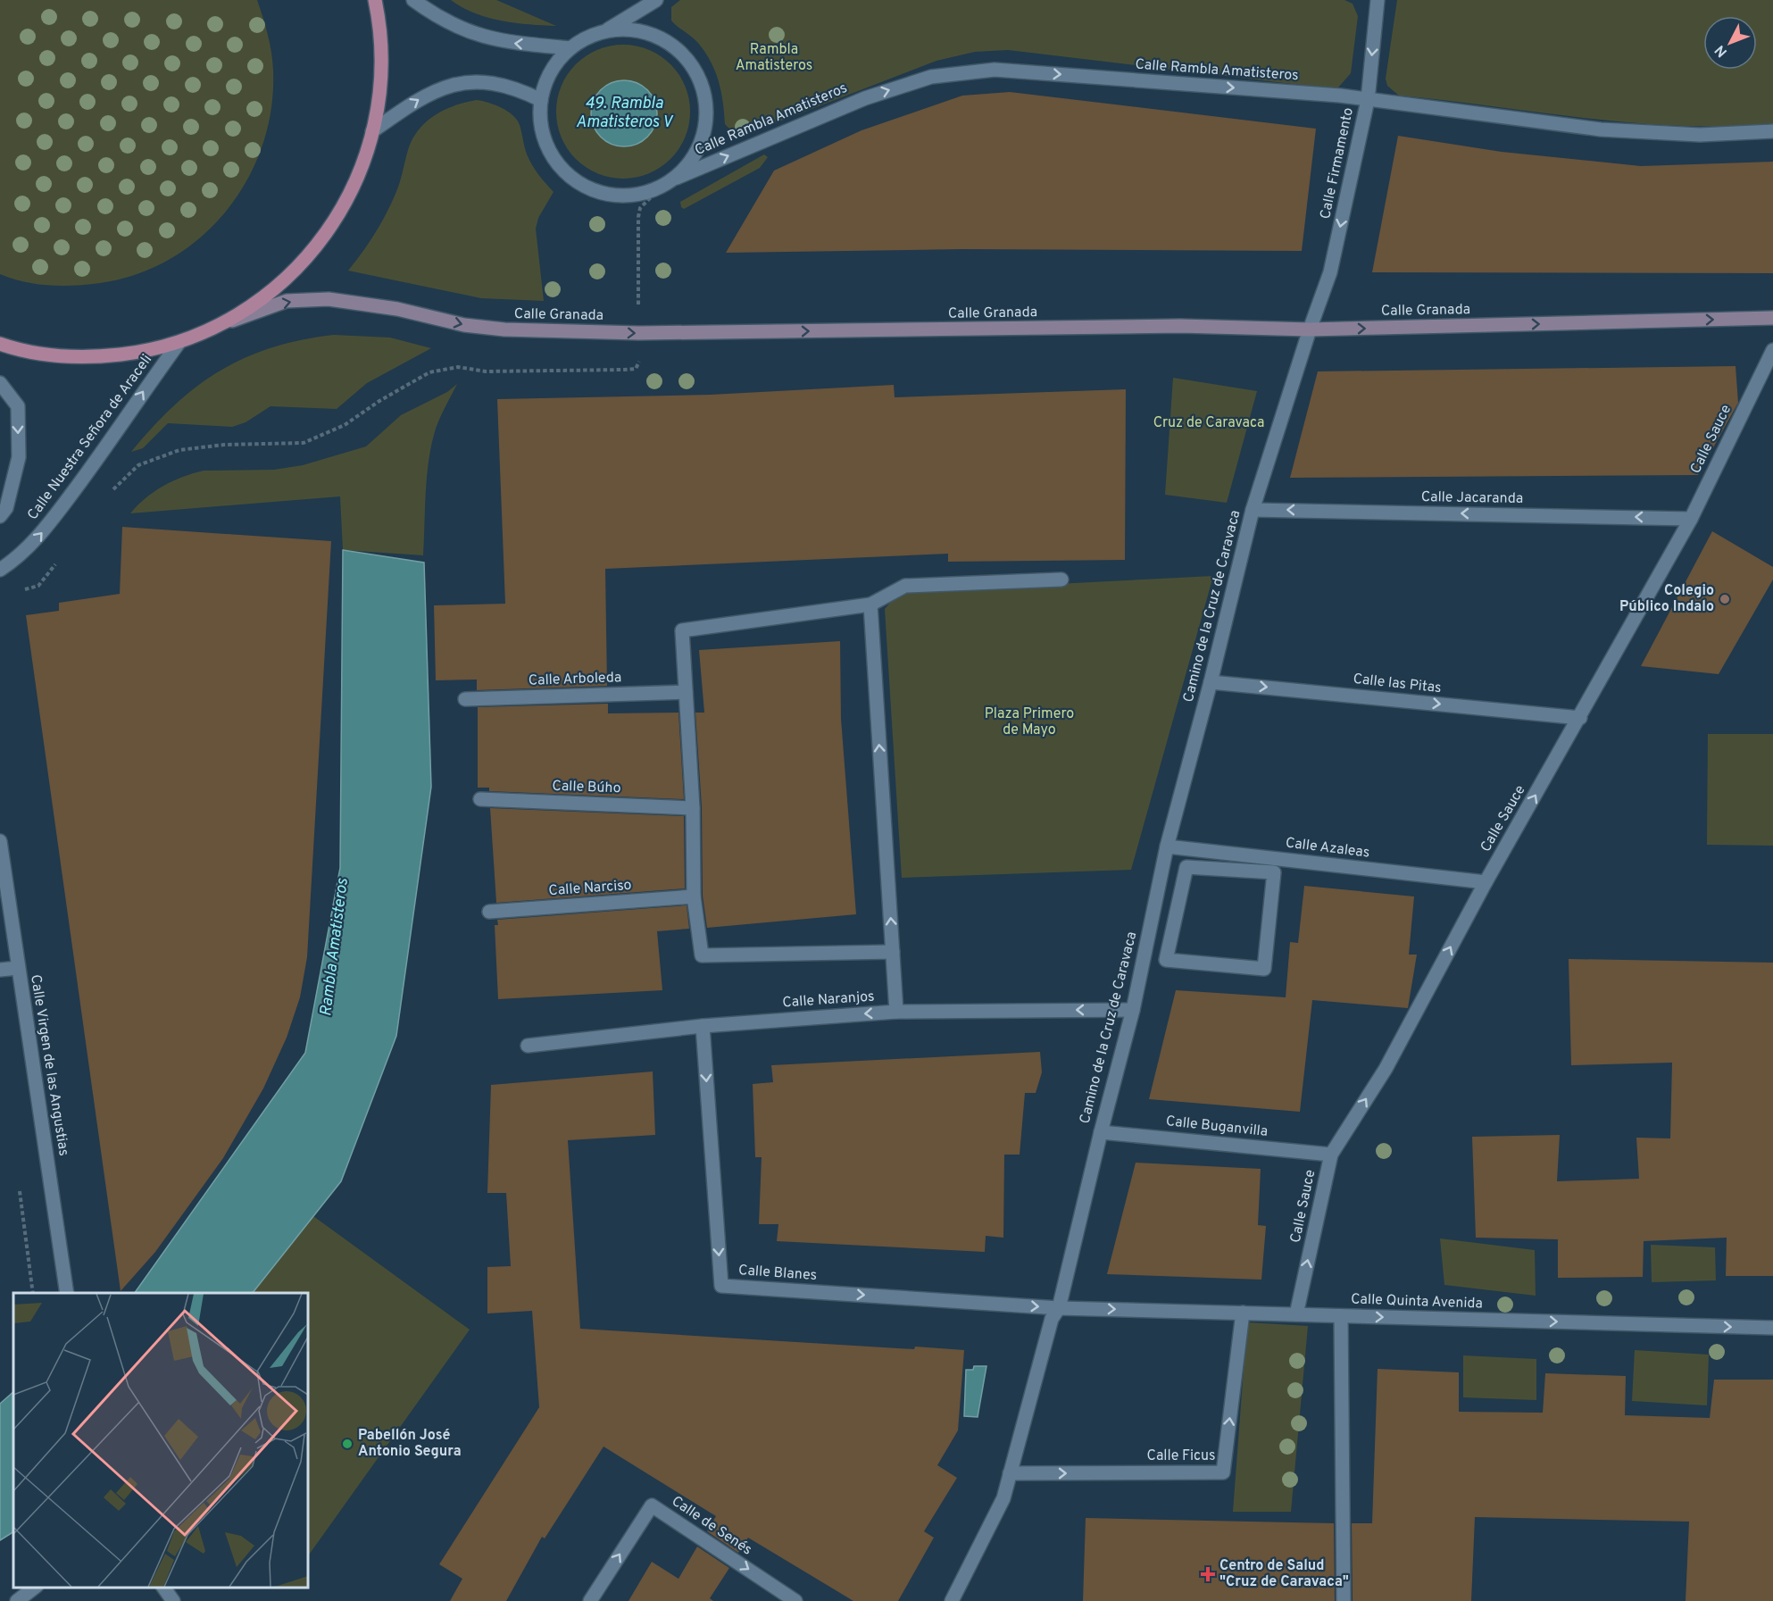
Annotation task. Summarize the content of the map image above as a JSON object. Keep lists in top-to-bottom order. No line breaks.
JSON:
{"streets":{"main road":["Calle Granada"],"street":["Calle Rambla Amatisteros","Calle Firmamento","Calle Nuestra Señora de Araceli","Calle Sauce","Calle Jacaranda","Camino de la Cruz de Caravaca","Calle Arboleda","Calle las Pitas","Calle Búho","Calle Azaleas","Calle Narciso","Calle Naranjos","Calle Virgen de las Angustias","Calle Buganvilla","Calle Blanes","Calle Quinta Avenida","Calle Ficus","Calle de Senés"]},"crossings":[["Calle Rambla Amatisteros","Calle Firmamento"],["Calle Firmamento","Calle Granada"],["Calle Firmamento","Camino de la Cruz de Caravaca"],["Calle Granada","Camino de la Cruz de Caravaca"],["Calle Sauce","Calle Jacaranda"],["Calle Sauce","Calle las Pitas"],["Calle Sauce","Calle Azaleas"],["Calle Sauce","Calle Buganvilla"],["Calle Sauce","Calle Quinta Avenida"],["Calle Jacaranda","Camino de la Cruz de Caravaca"],["Camino de la Cruz de Caravaca","Calle las Pitas"],["Camino de la Cruz de Caravaca","Calle Azaleas"],["Camino de la Cruz de Caravaca","Calle Naranjos"],["Camino de la Cruz de Caravaca","Calle Buganvilla"],["Camino de la Cruz de Caravaca","Calle Blanes"],["Camino de la Cruz de Caravaca","Calle Quinta Avenida"],["Camino de la Cruz de Caravaca","Calle Ficus"],["Calle Naranjos","Calle Blanes"],["Calle Blanes","Calle Quinta Avenida"],["Calle Quinta Avenida","Calle Ficus"]],"one_way":["Calle Rambla Amatisteros","Calle Firmamento","Calle Granada","Calle Sauce","Calle Jacaranda","Calle las Pitas","Calle Naranjos","Calle Quinta Avenida"],"water":["49. Rambla Amatisteros V","Rambla Amatisteros"],"parks":["Rambla Amatisteros","Cruz de Caravaca","Plaza Primero de Mayo"],"places":{"other":["Colegio Público Indalo","Pabellón José Antonio Segura"],"health":["Centro de Salud \"Cruz de Caravaca\""]},"north":"bottom left"}
